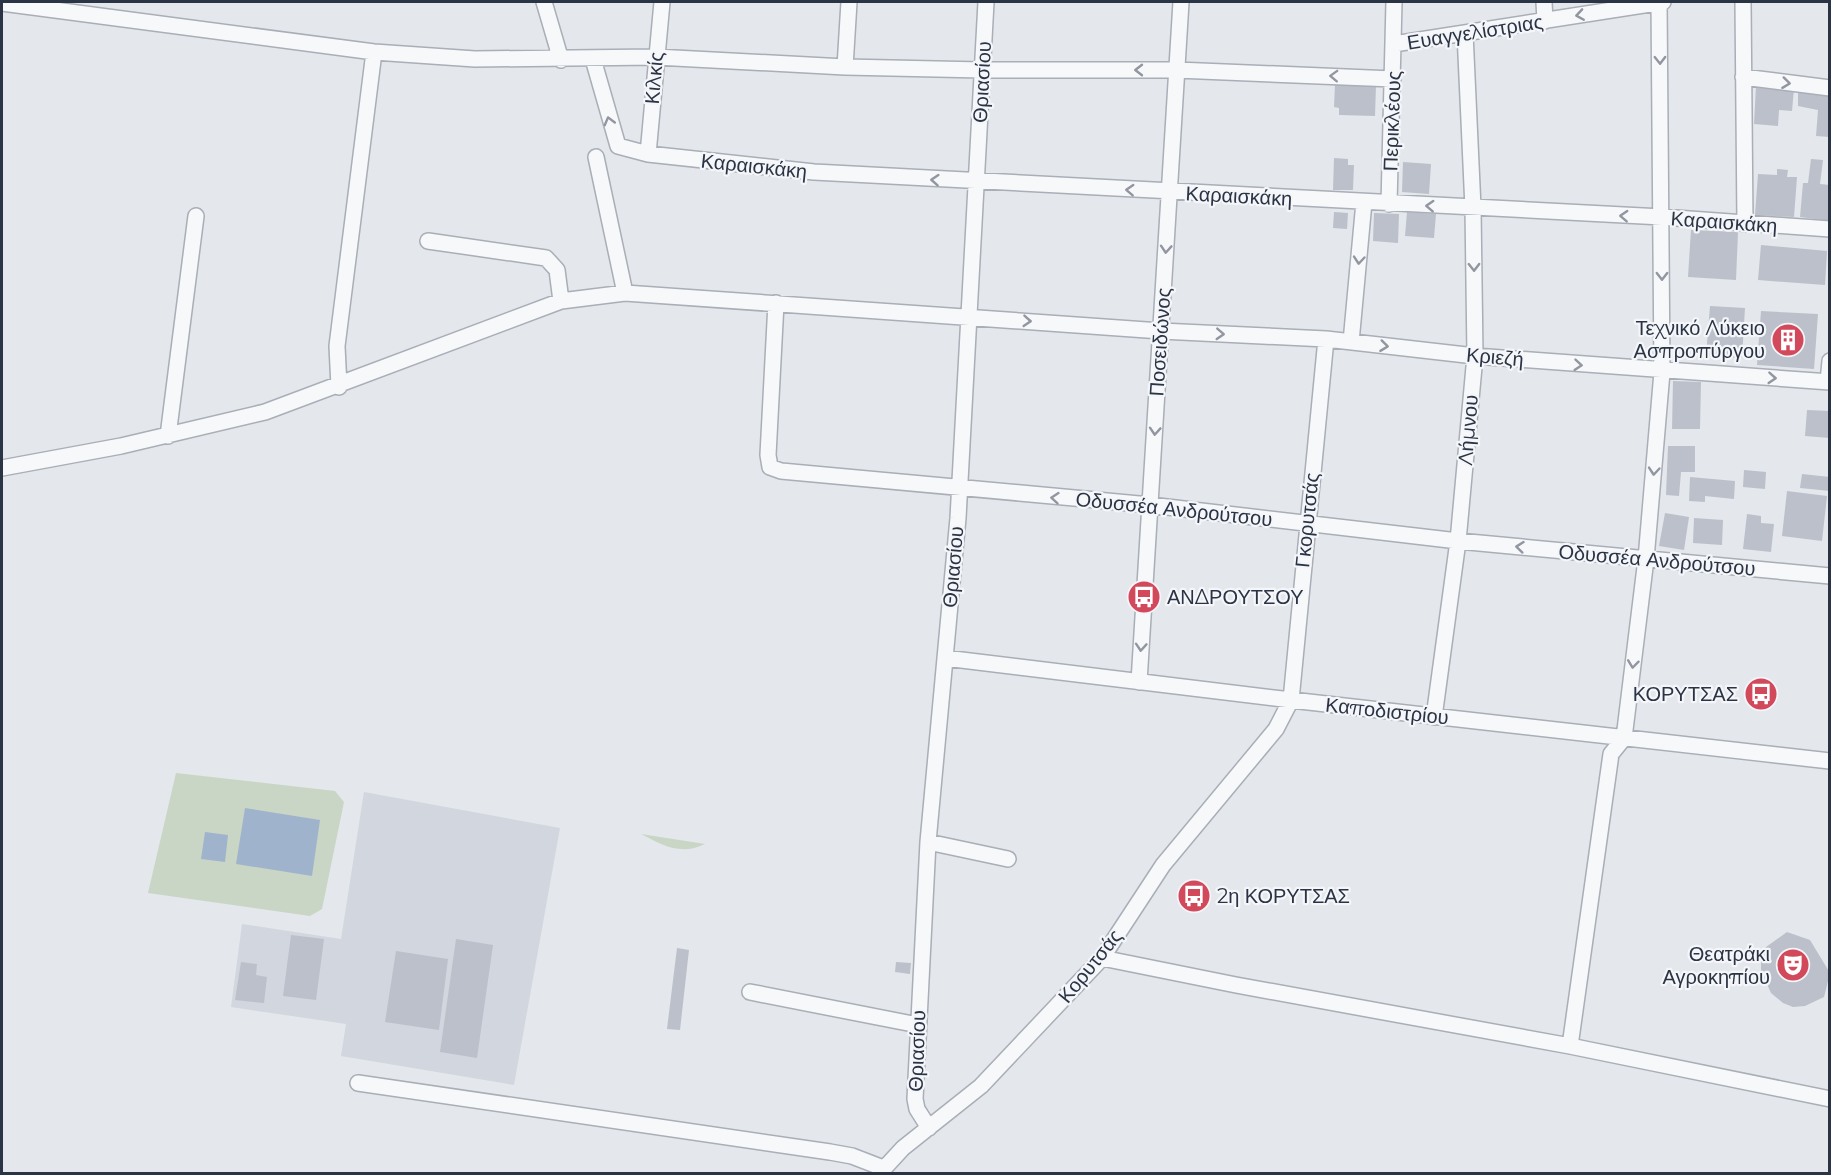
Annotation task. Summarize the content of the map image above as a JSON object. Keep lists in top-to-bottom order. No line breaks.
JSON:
{"streets":{"street":["Ευαγγελίστριας","Κιλκίς","Θριασίου","Περικλέους","Καραισκάκη","Ποσειδώνος","Κριεζή","Λήμνου","Οδυσσέα Ανδρούτσου","Γκορυτσάς","Καποδιστρίου","Κορυτσάς"]},"crossings":[["Ευαγγελίστριας","Περικλέους"],["Ευαγγελίστριας","Λήμνου"],["Κιλκίς","Καραισκάκη"],["Θριασίου","Καραισκάκη"],["Θριασίου","Κριεζή"],["Θριασίου","Οδυσσέα Ανδρούτσου"],["Θριασίου","Καποδιστρίου"],["Θριασίου","Κορυτσάς"],["Περικλέους","Καραισκάκη"],["Καραισκάκη","Ποσειδώνος"],["Καραισκάκη","Λήμνου"],["Ποσειδώνος","Κριεζή"],["Ποσειδώνος","Οδυσσέα Ανδρούτσου"],["Ποσειδώνος","Καποδιστρίου"],["Κριεζή","Λήμνου"],["Κριεζή","Οδυσσέα Ανδρούτσου"],["Κριεζή","Γκορυτσάς"],["Λήμνου","Οδυσσέα Ανδρούτσου"],["Λήμνου","Καποδιστρίου"],["Οδυσσέα Ανδρούτσου","Γκορυτσάς"],["Γκορυτσάς","Καποδιστρίου"],["Γκορυτσάς","Κορυτσάς"],["Καποδιστρίου","Κορυτσάς"]],"one_way":["Ευαγγελίστριας","Ποσειδώνος","Κριεζή"],"places":{"building":["Τεχνικό Λύκειο Ασπροπύργου"],"bus stop":["ΑΝΔΡΟΥΤΣΟΥ","ΚΟΡΥΤΣΑΣ","2η ΚΟΡΥΤΣΑΣ"],"theatre":["Θεατράκι Αγροκηπίου"]}}
